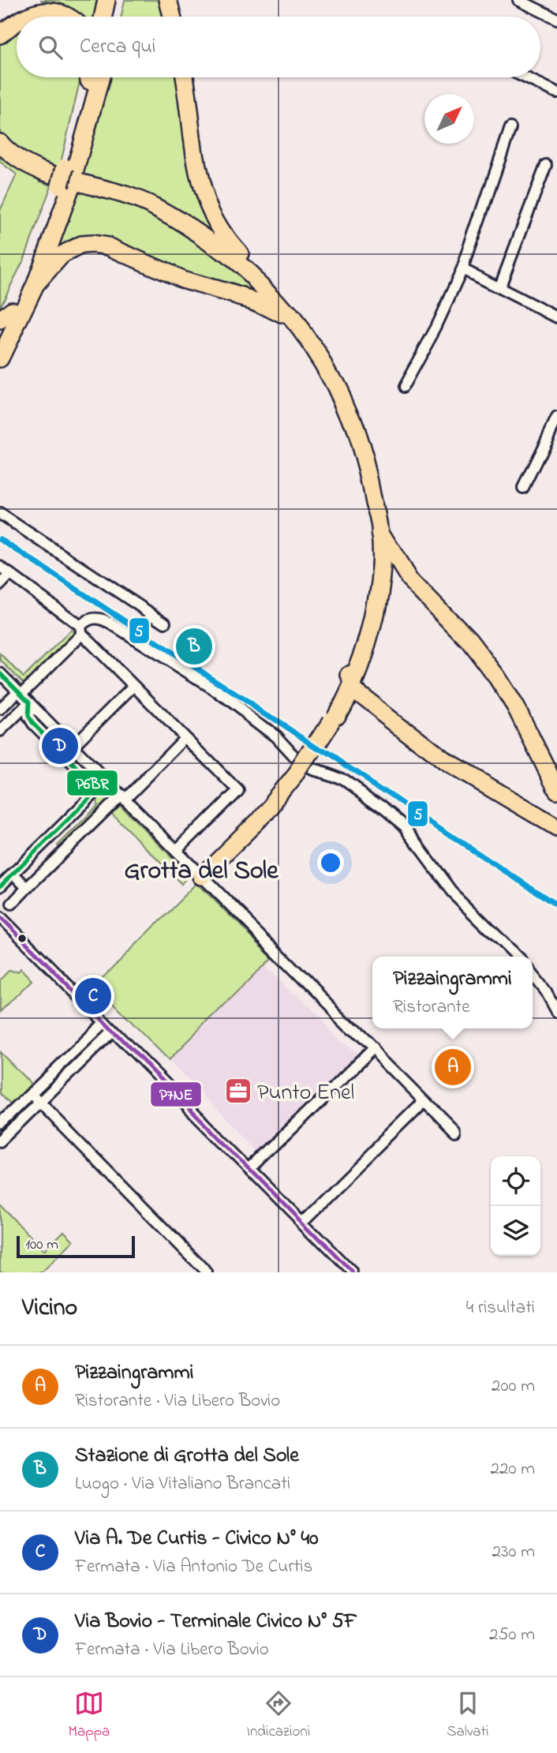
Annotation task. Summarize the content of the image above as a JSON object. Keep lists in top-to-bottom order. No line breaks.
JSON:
{"districts":["Grotta del Sole"],"places":{"office":["Punto Enel"]},"lines":["transit line 5","transit line P6BR","transit line P7NE"],"scale_bar":"100 m","north":"top right","page":{"search":"Cerca qui","pins":["B","D","C","A"],"popup":["Pizzaingrammi","Ristorante"],"scale":"100 m","heading":["Vicino","4 risultati"],"list":[{"mark":"A","name":"Pizzaingrammi","note":"Ristorante · Via Libero Bovio","value":"200 m"},{"mark":"B","name":"Stazione di Grotta del Sole","note":"Luogo · Via Vitaliano Brancati","value":"220 m"},{"mark":"C","name":"Via A. De Curtis - Civico N° 40","note":"Fermata · Via Antonio De Curtis","value":"230 m"},{"mark":"D","name":"Via Bovio - Terminale Civico N° 5F","note":"Fermata · Via Libero Bovio","value":"250 m"}],"nav":["Mappa","Indicazioni","Salvati"]}}
